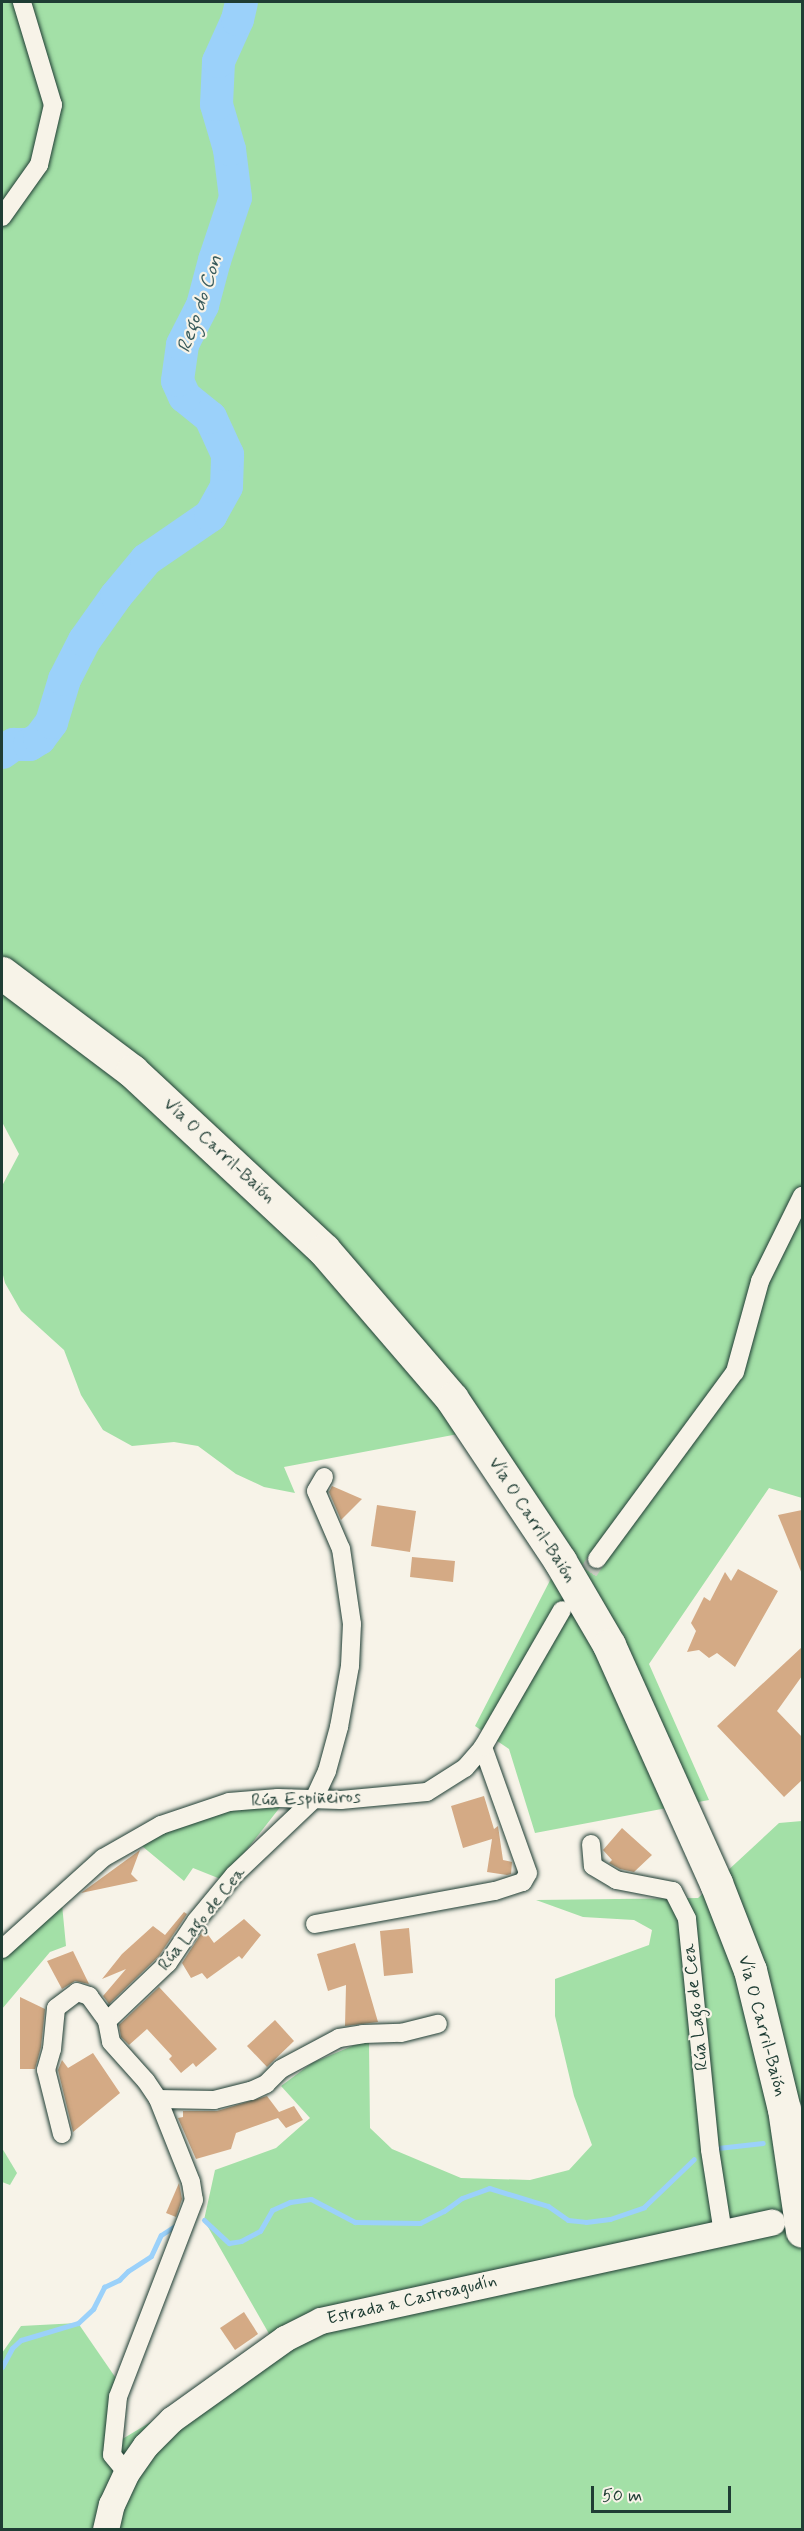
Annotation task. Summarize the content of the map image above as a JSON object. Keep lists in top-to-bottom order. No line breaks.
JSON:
{"streets":{"highway":["Vía O Carril-Baión"],"street":["Rúa Espiñeiros","Rúa Lago de Cea","Estrada a Castroagudín"]},"crossings":[["Vía O Carril-Baión","Estrada a Castroagudín"],["Rúa Espiñeiros","Rúa Lago de Cea"],["Rúa Lago de Cea","Estrada a Castroagudín"]],"water":["Rego do Con"],"scale_bar":"50 m"}
